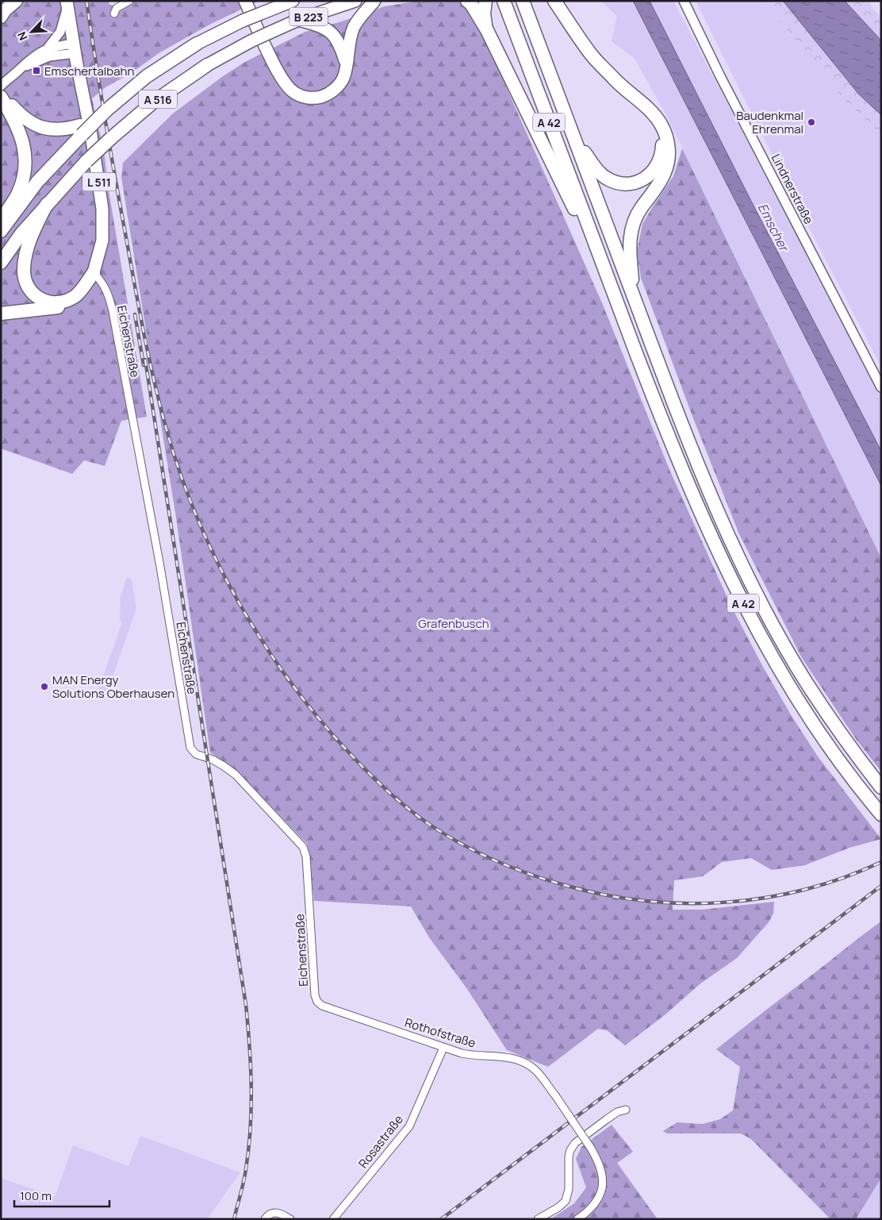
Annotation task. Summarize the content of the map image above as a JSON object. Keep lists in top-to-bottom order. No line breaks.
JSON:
{"streets":{"highway":["A 516","A 42"],"main road":["B 223","L 511"],"street":["Lindnerstraße","Eichenstraße","Rothofstraße","Rosastraße"]},"crossings":[["B 223","A 516"],["L 511","Eichenstraße"],["Eichenstraße","Rothofstraße"],["Rothofstraße","Rosastraße"]],"water":["Emscher"],"parks":["Grafenbusch"],"places":{"transit":["Emschertalbahn"],"other":["Baudenkmal Ehrenmal","MAN Energy Solutions Oberhausen"]},"scale_bar":"100 m","north":"bottom left"}
